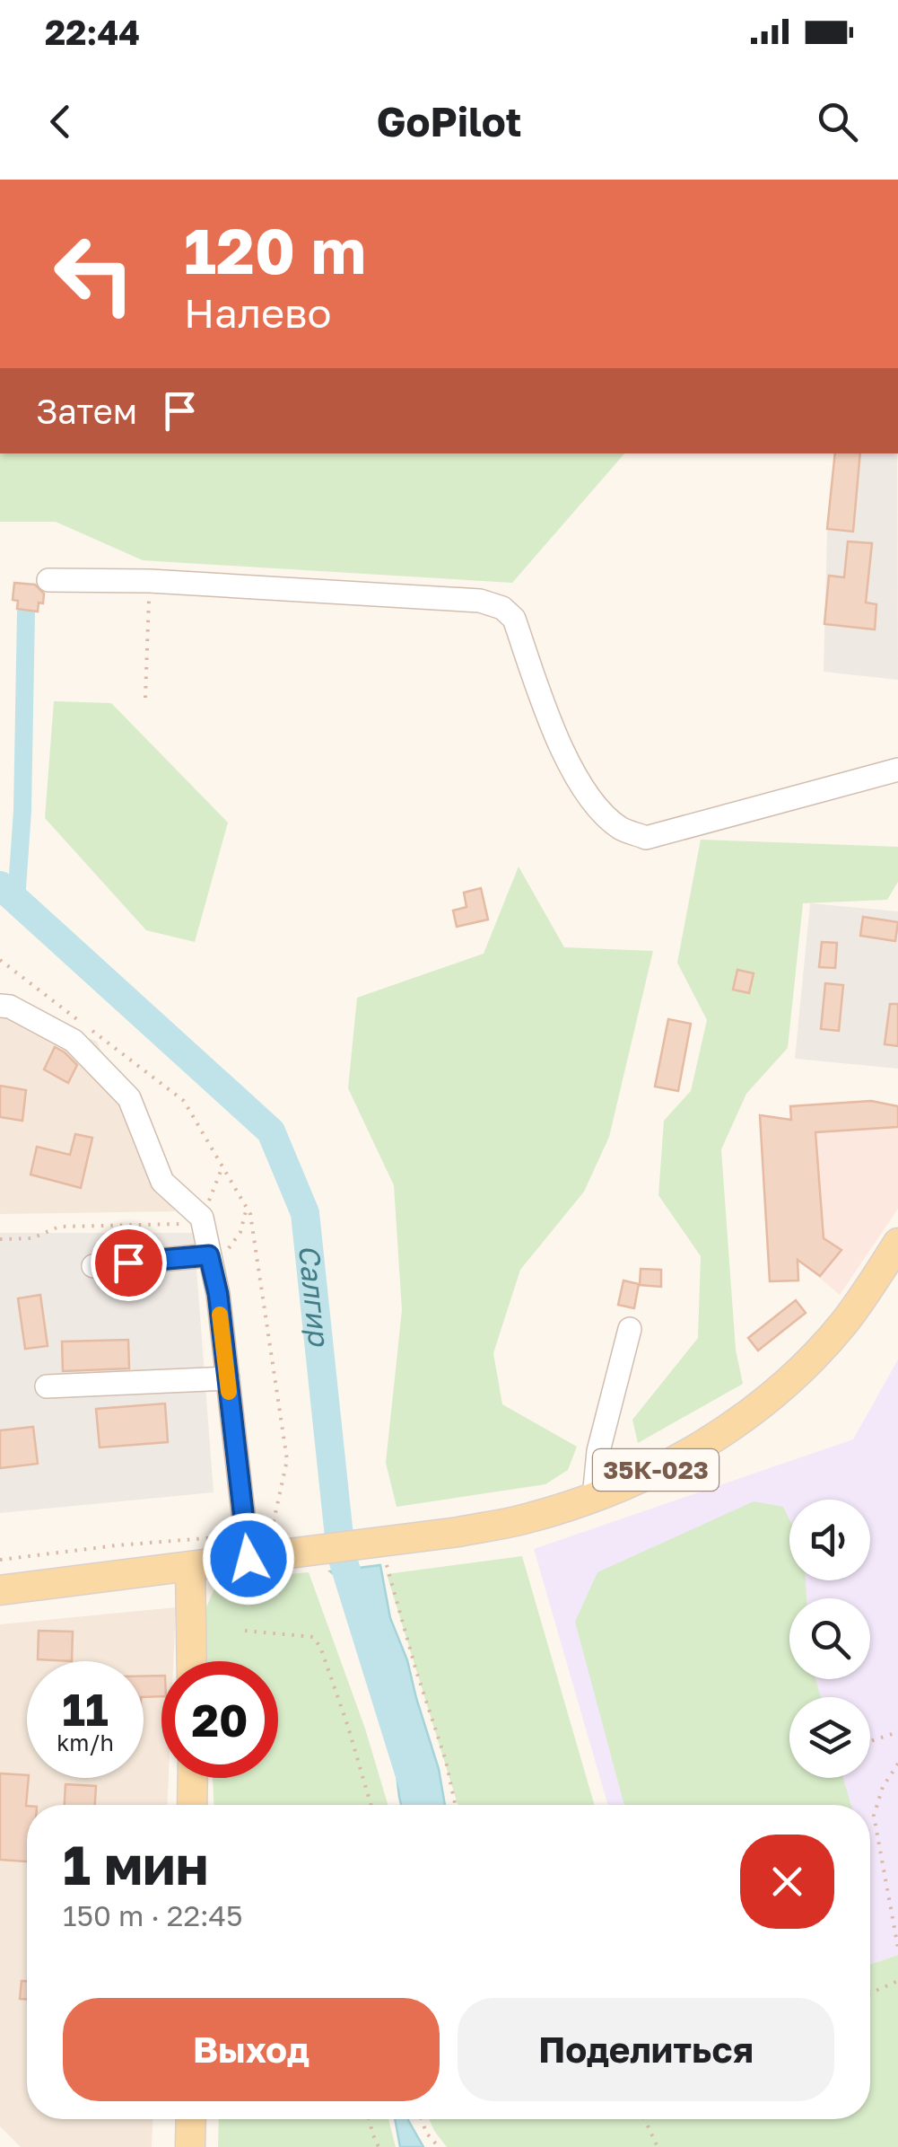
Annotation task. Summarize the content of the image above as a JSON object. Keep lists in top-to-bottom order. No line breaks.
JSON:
{"streets":{"main road":["35К-023"]},"water":["Салгир"],"page":{"status":"22:44","header":"GoPilot","turn":["120 m","Налево"],"then":"Затем","speed":"11 km/h","limit":"20","heading":["1 мин","150 m · 22:45"],"buttons":["Выход","Поделиться"]}}
